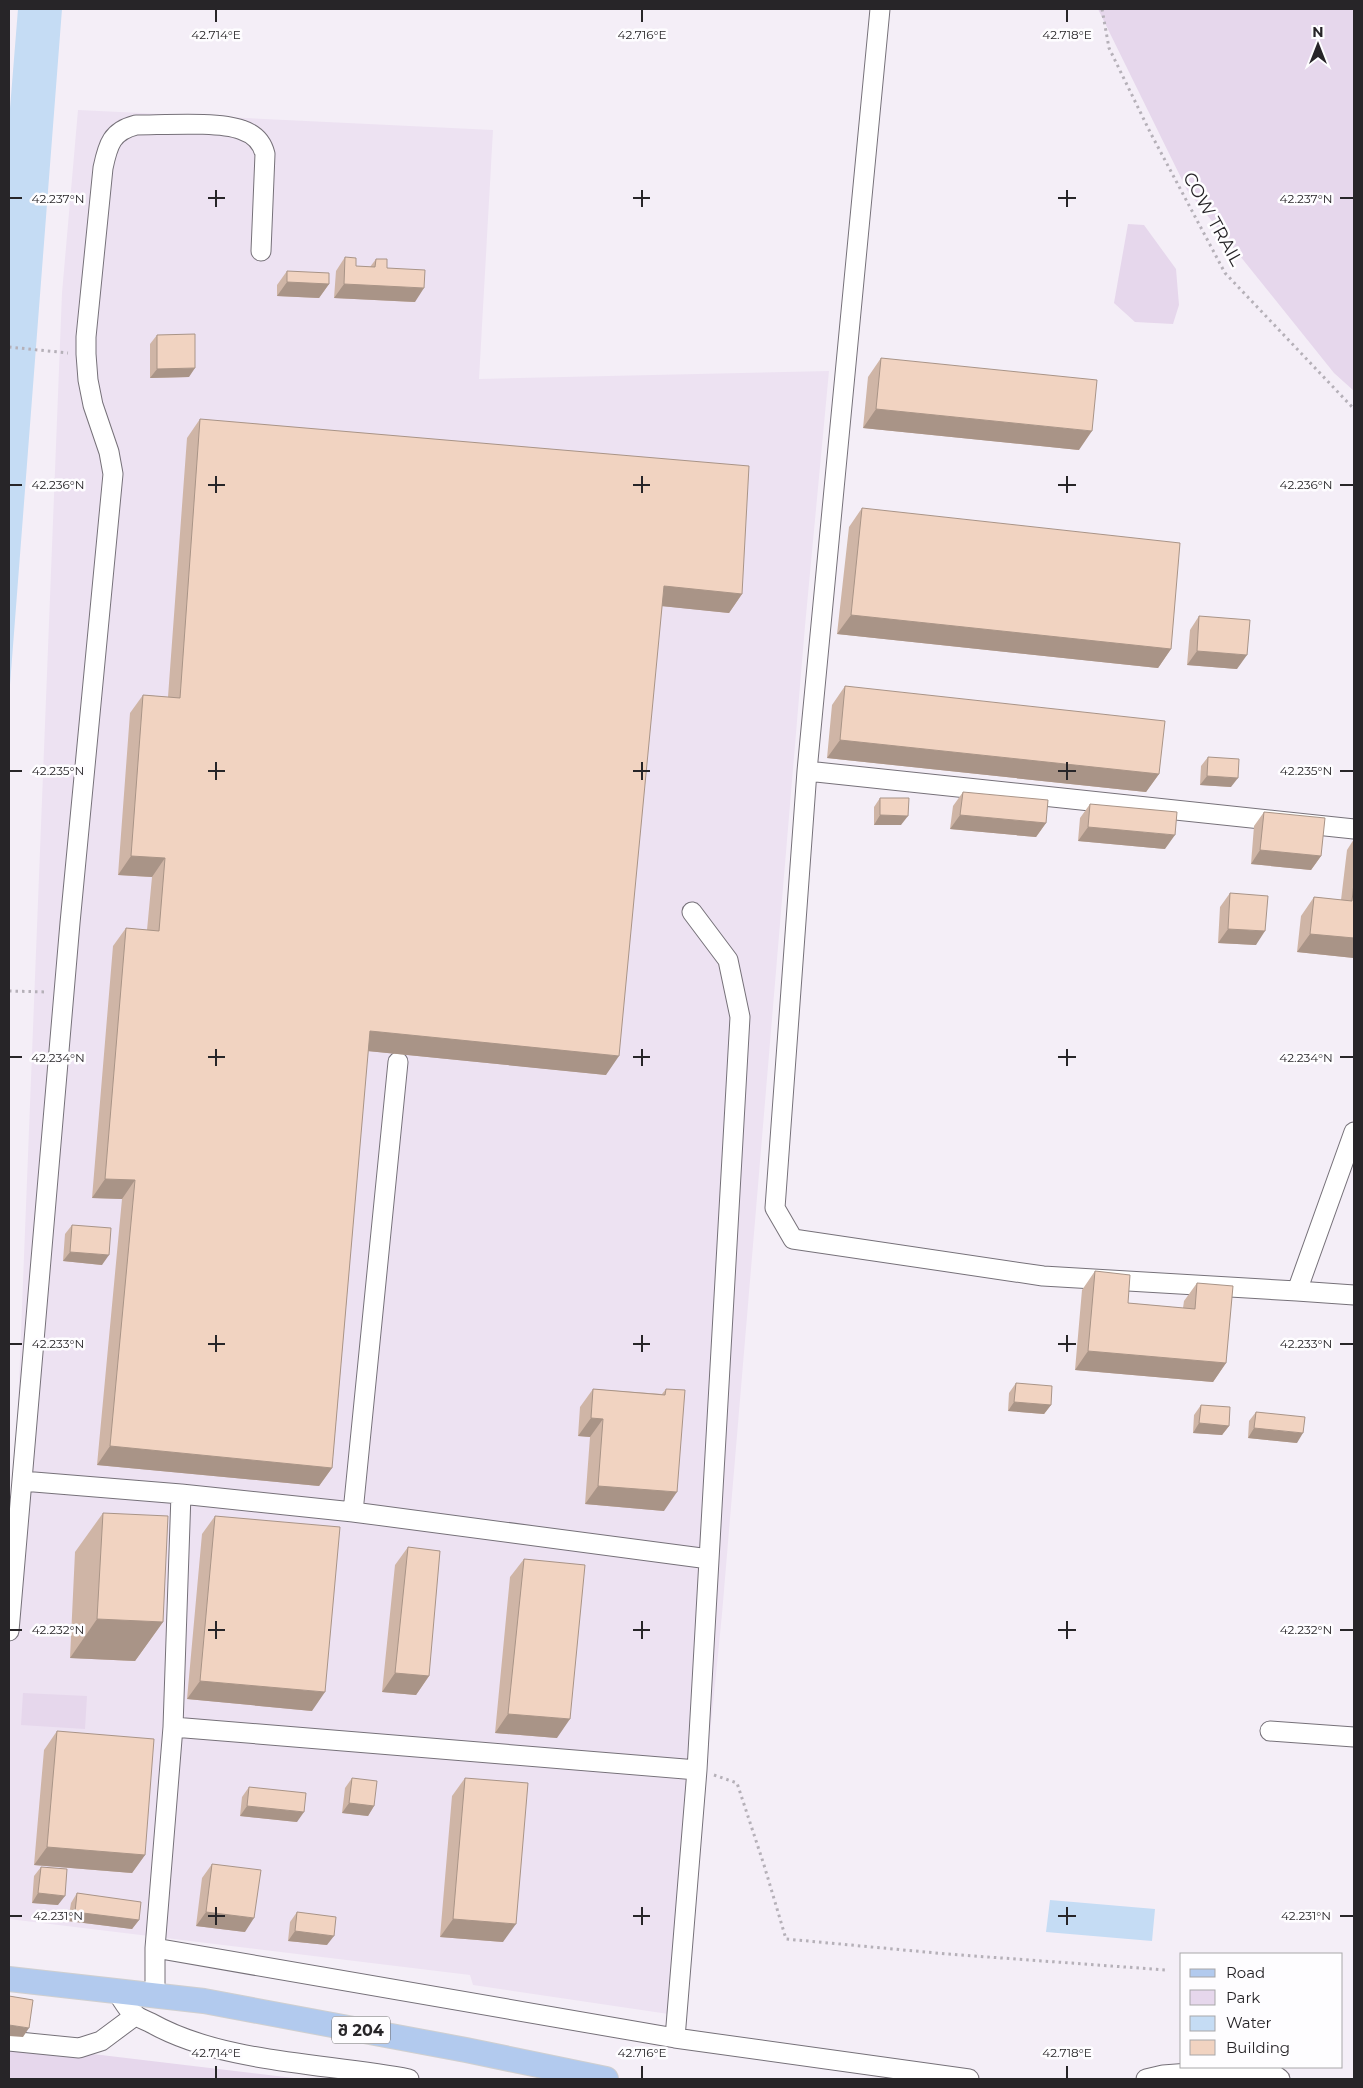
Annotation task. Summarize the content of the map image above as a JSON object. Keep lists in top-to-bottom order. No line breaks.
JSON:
{"streets":{"main road":["შ 204"],"path":["COW TRAIL"]},"legend":["Road","Park","Water","Building"],"north":"top","coordinates":["42.714°E","42.716°E","42.718°E","42.237°N","42.236°N","42.235°N","42.234°N","42.233°N","42.232°N","42.231°N"]}
